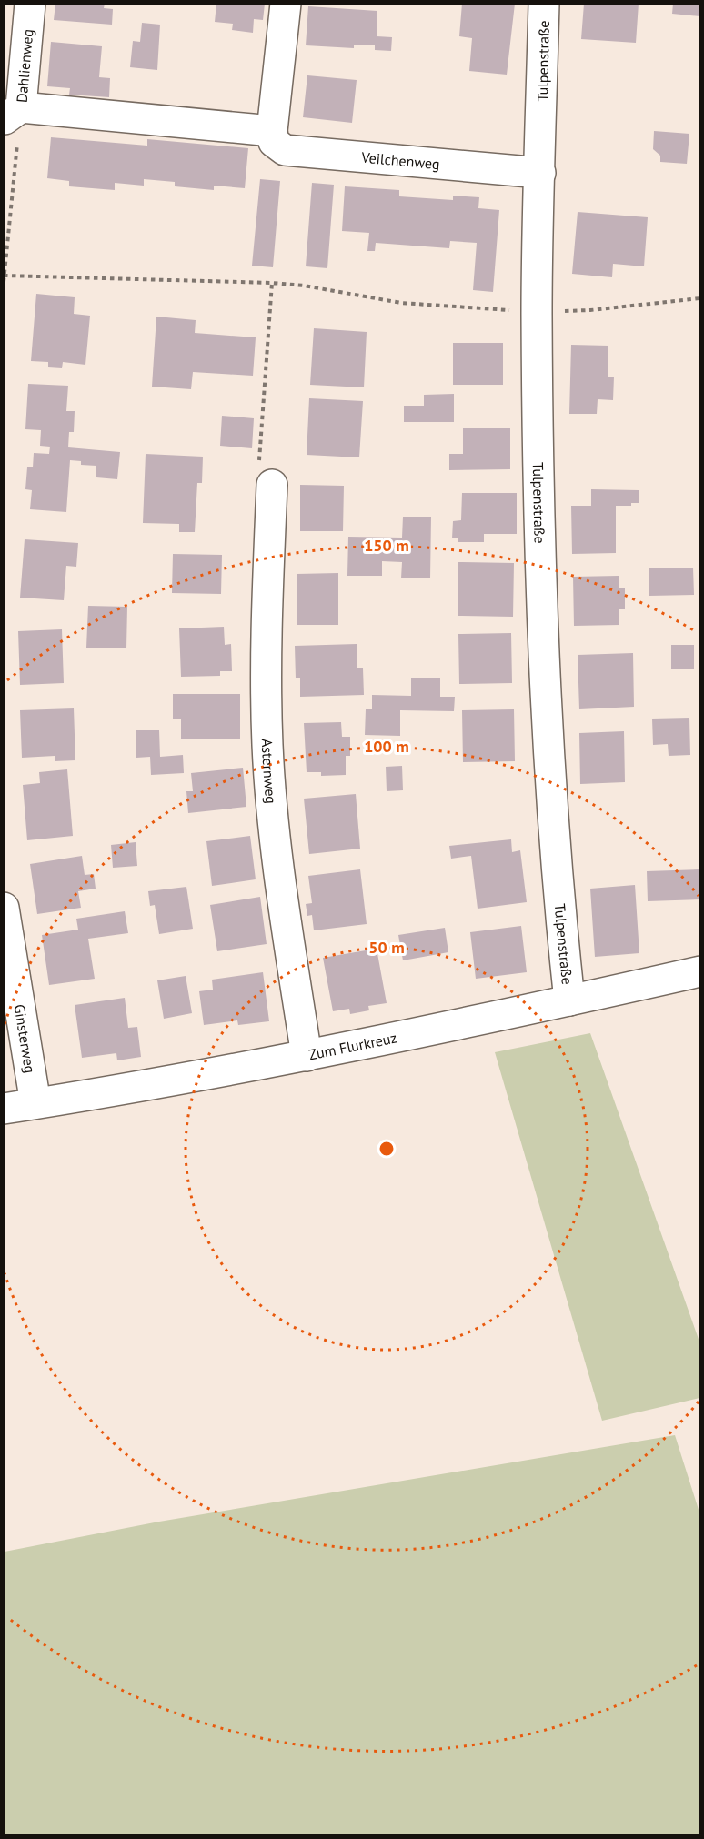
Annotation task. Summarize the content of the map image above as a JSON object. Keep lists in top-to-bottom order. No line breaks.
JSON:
{"streets":{"street":["Tulpenstraße","Dahlienweg","Veilchenweg","Asternweg","Ginsterweg","Zum Flurkreuz"]},"crossings":[["Tulpenstraße","Veilchenweg"],["Tulpenstraße","Zum Flurkreuz"],["Asternweg","Zum Flurkreuz"],["Ginsterweg","Zum Flurkreuz"]],"rings":["150 m","100 m","50 m"]}
